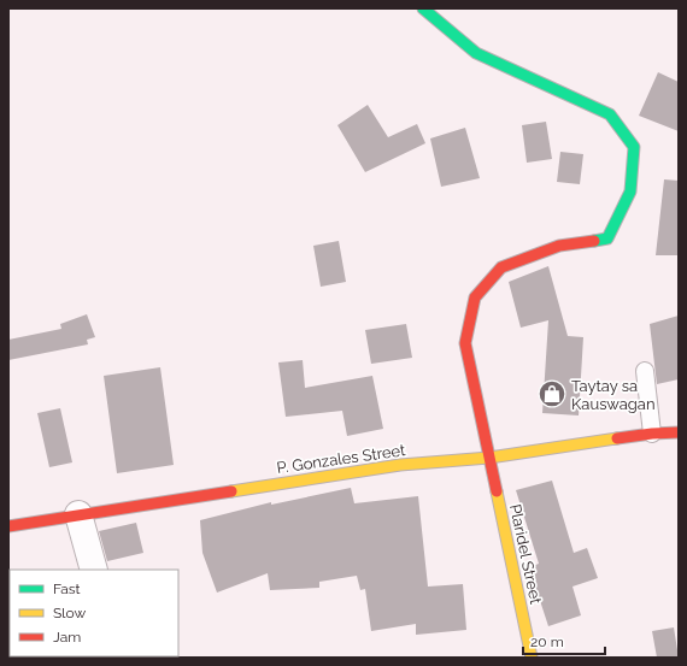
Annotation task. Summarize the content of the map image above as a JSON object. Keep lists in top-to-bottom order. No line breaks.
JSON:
{"streets":{"street":["P. Gonzales Street","Plaridel Street"]},"crossings":[["P. Gonzales Street","Plaridel Street"]],"places":{"shop":["Taytay sa Kauswagan"]},"legend":["Fast","Slow","Jam"],"scale_bar":"20 m"}
